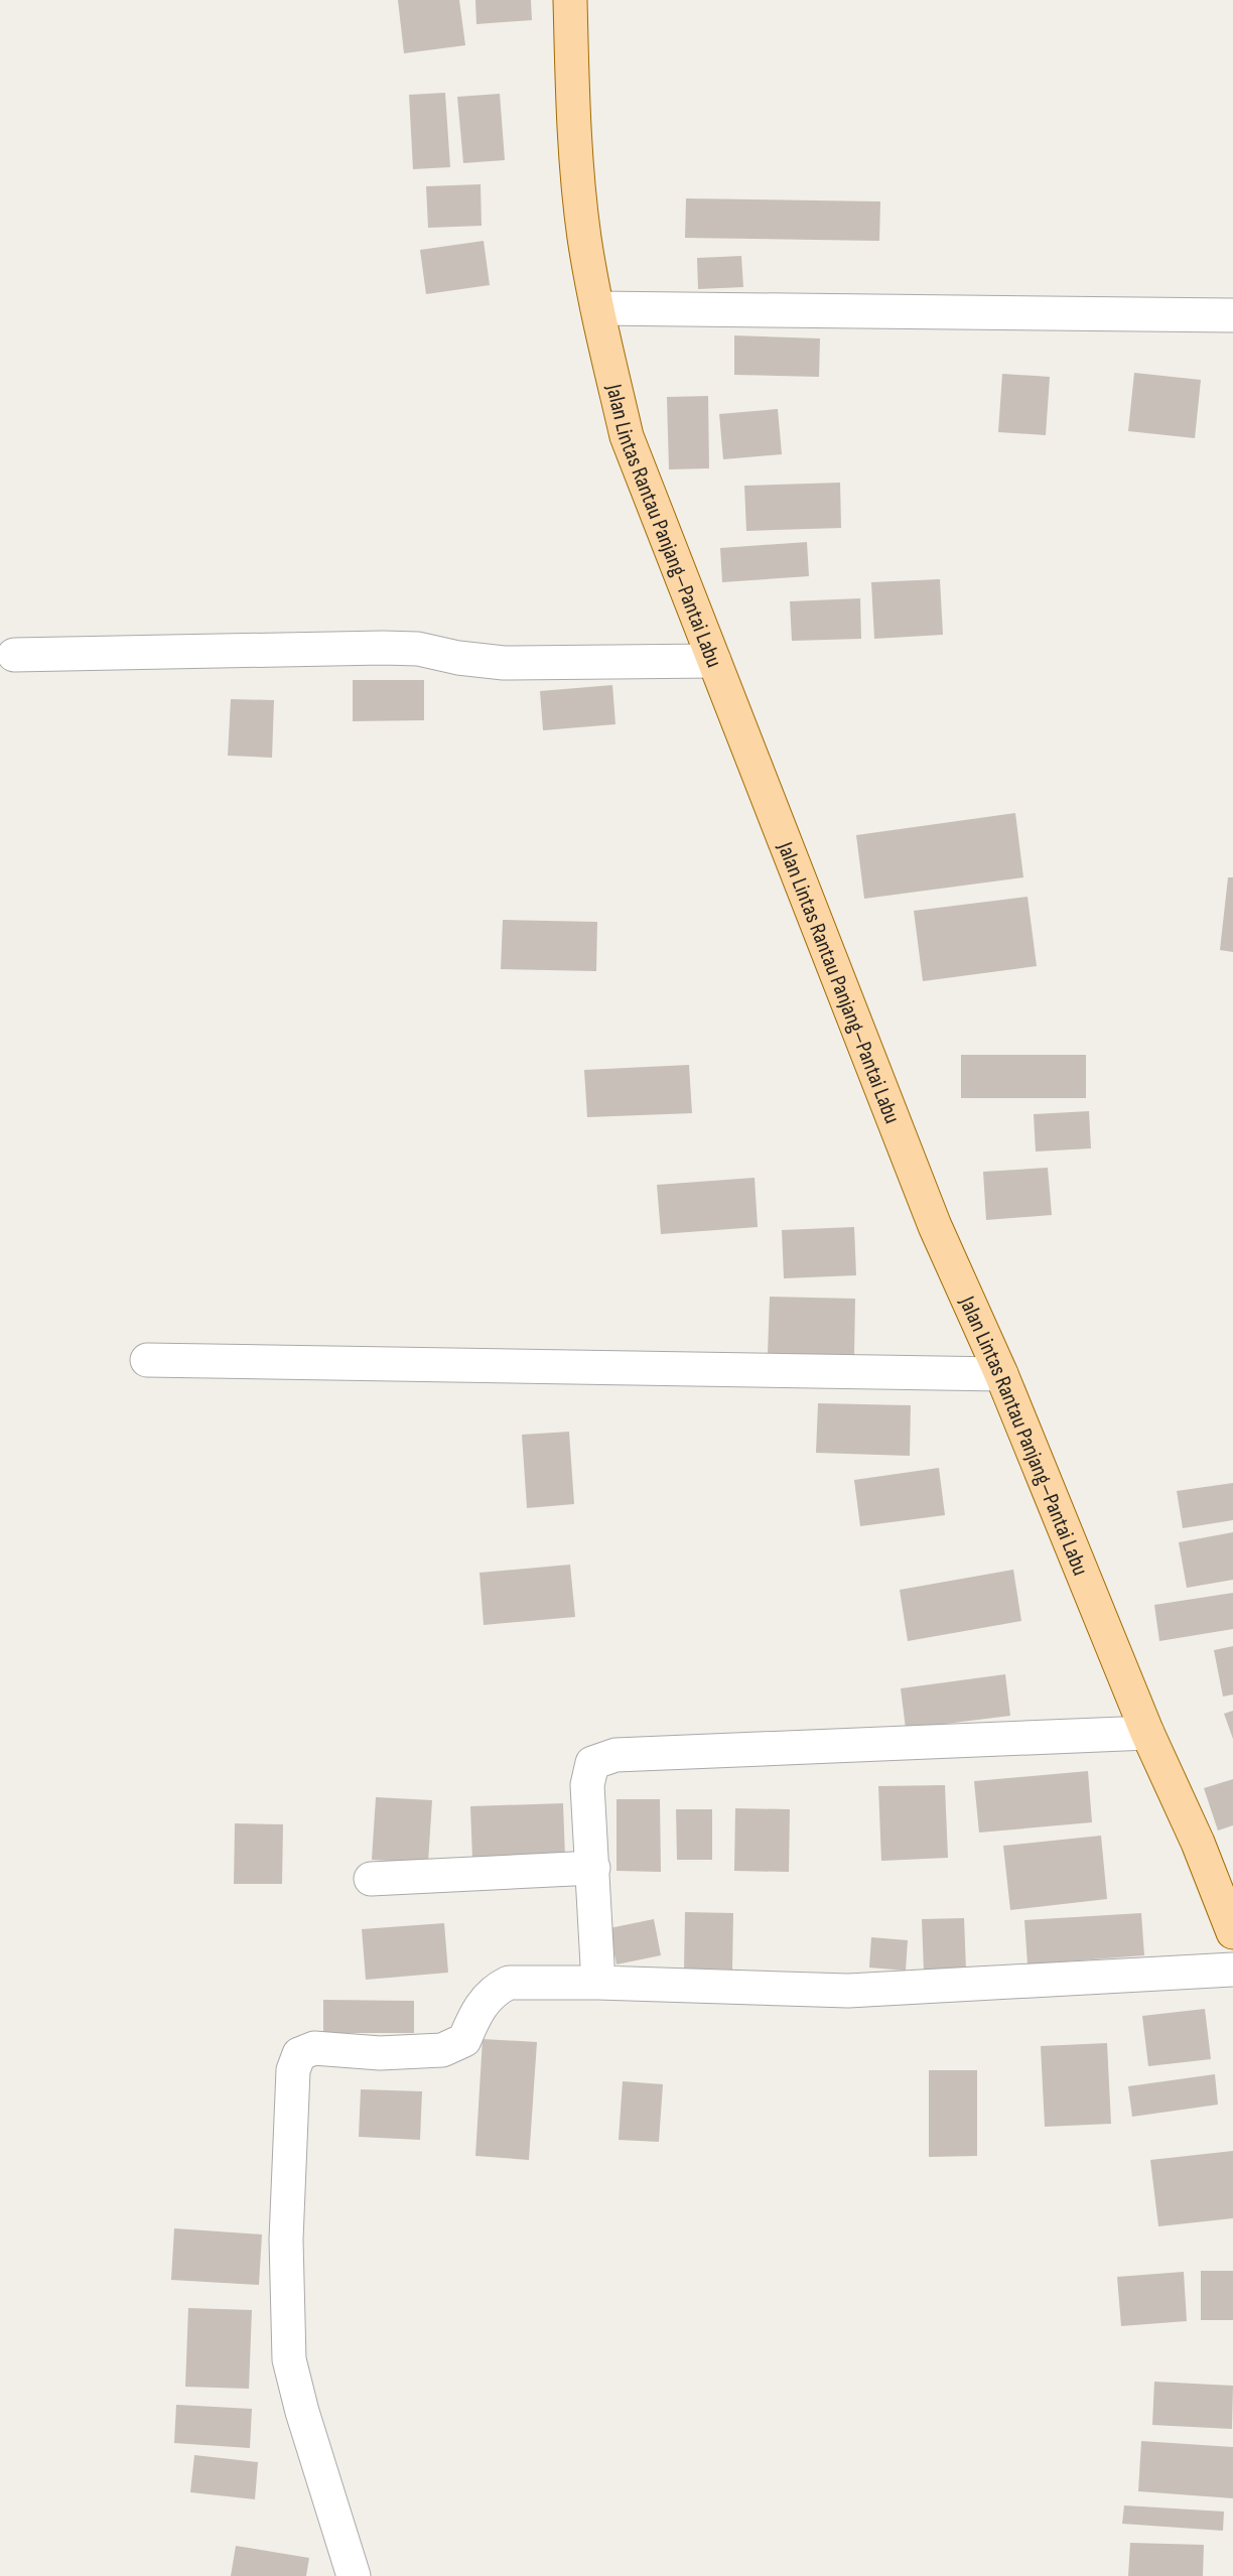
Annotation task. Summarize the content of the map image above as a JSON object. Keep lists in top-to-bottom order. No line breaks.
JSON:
{"streets":{"main road":["Jalan Lintas Rantau Panjang–Pantai Labu"]}}
